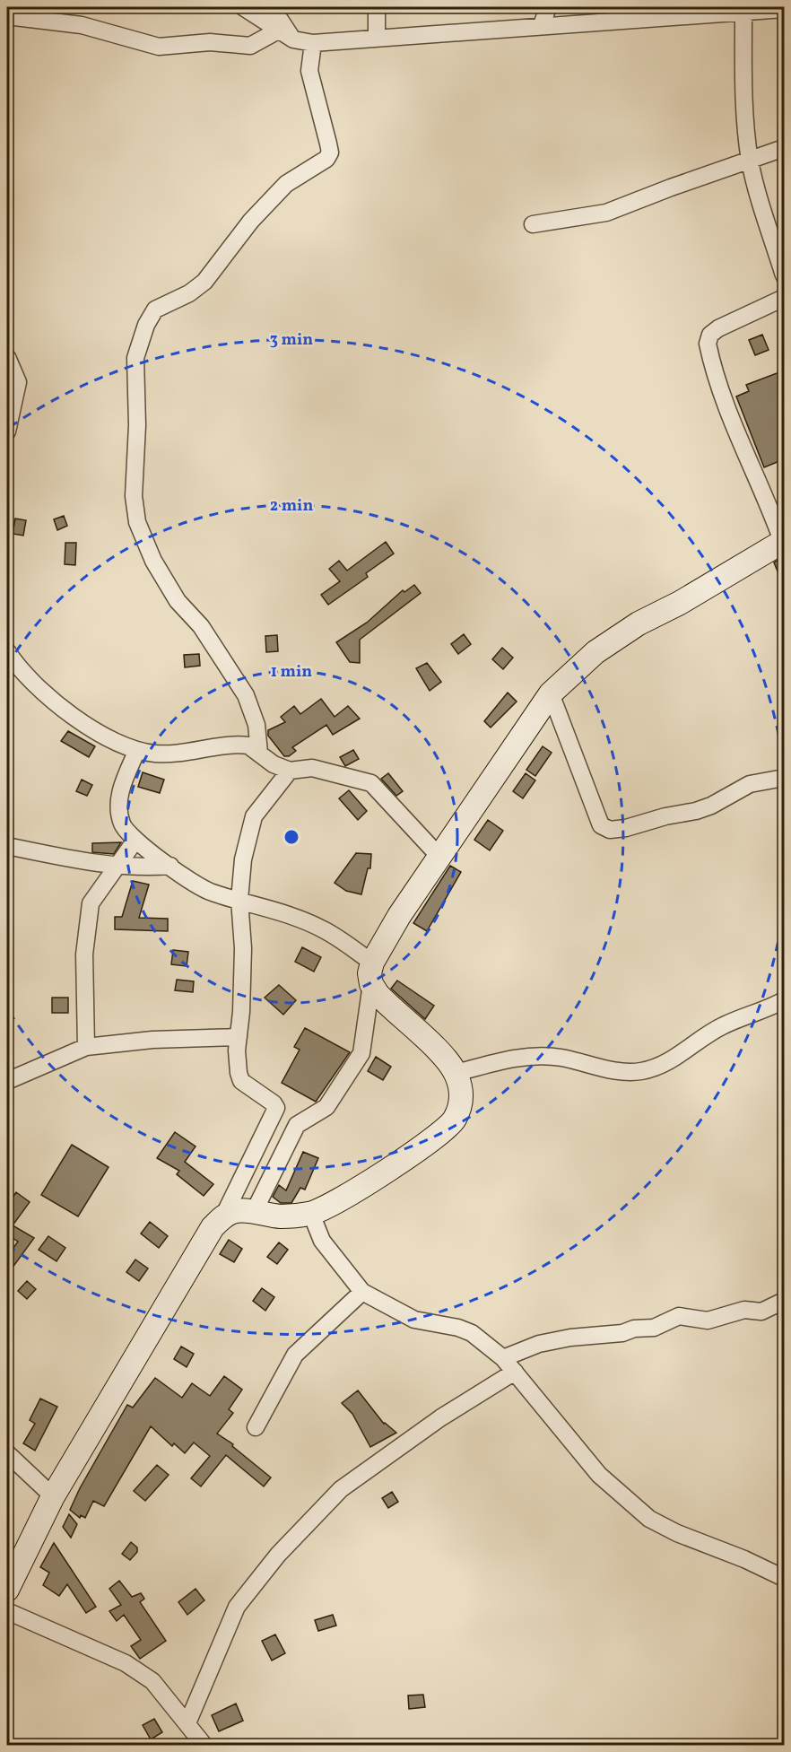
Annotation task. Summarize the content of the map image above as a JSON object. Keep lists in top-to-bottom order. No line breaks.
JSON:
{"rings":["3 min","2 min","1 min"]}
